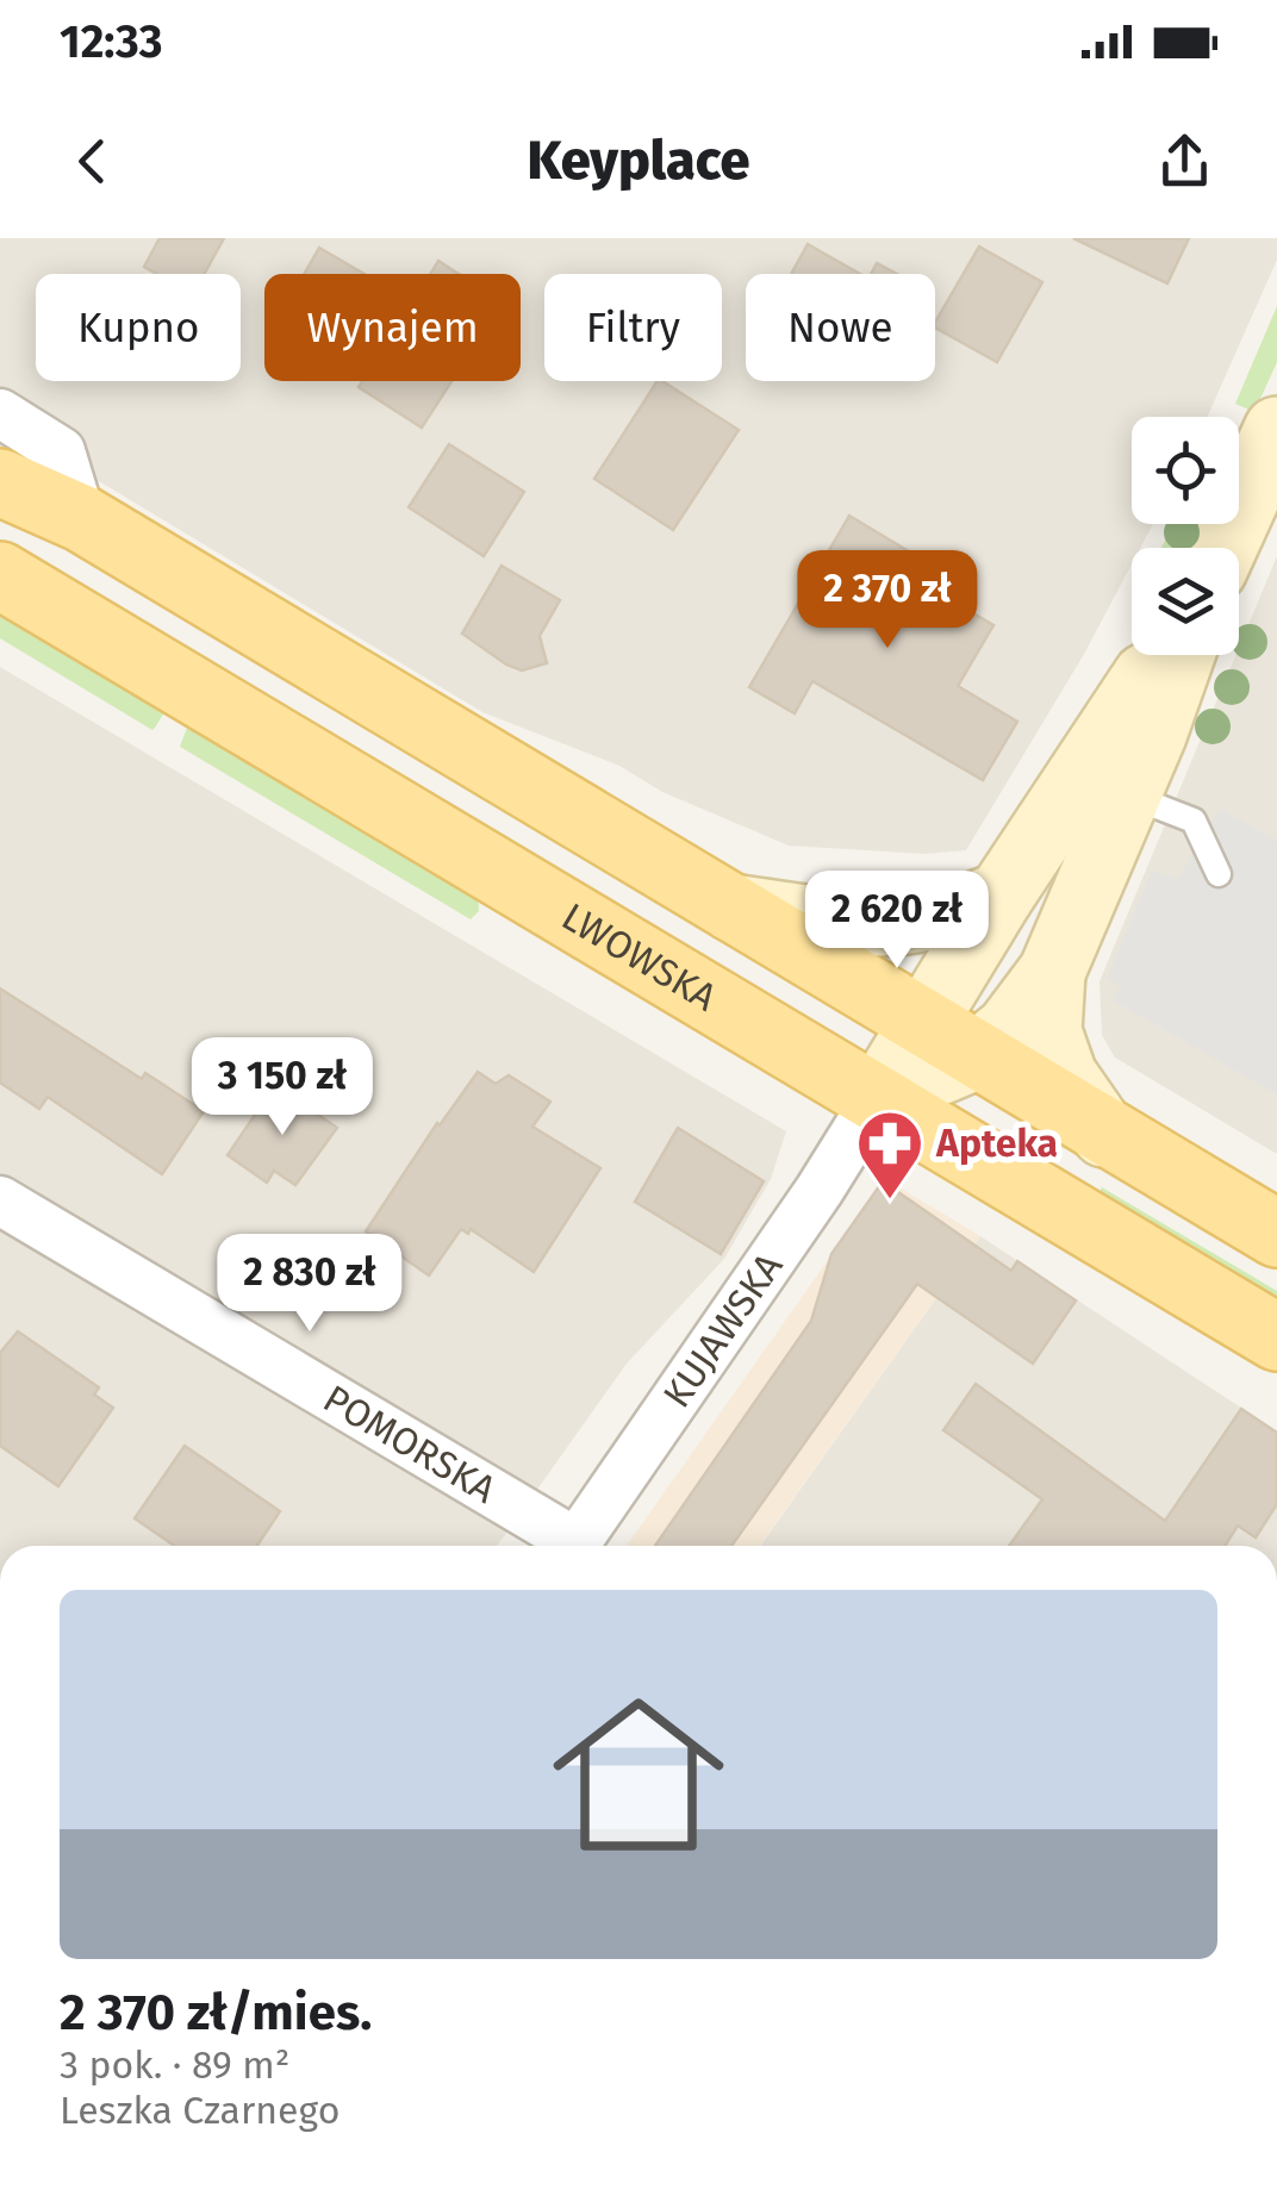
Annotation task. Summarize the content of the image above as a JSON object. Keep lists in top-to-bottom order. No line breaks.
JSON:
{"streets":{"main road":["LWOWSKA"],"street":["KUJAWSKA","POMORSKA"]},"crossings":[["LWOWSKA","KUJAWSKA"]],"places":{"pharmacy":["Apteka"]},"page":{"status":"12:33","header":"Keyplace","chip":["Kupno","Wynajem","Filtry","Nowe"],"price":["2 370 zł","2 620 zł","3 150 zł","2 830 zł"],"list":[{"name":"2 370 zł/mies.","note":"3 pok. · 89 m² · Leszka Czarnego"}]}}
